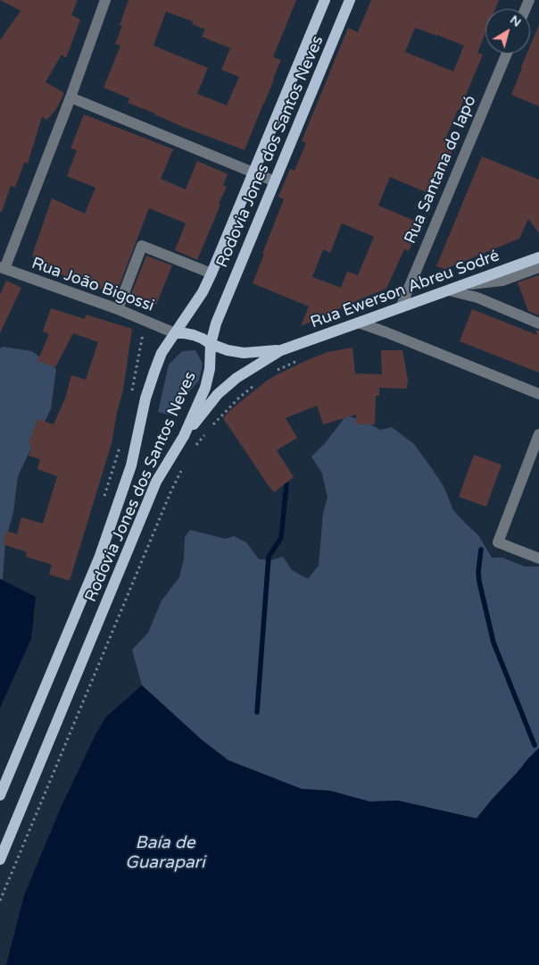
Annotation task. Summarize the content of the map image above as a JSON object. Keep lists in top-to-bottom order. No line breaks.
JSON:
{"streets":{"main road":["Rodovia Jones dos Santos Neves","Rua Ewerson Abreu Sodré"],"street":["Rua Santana do Iapó","Rua João Bigossi"]},"crossings":[["Rodovia Jones dos Santos Neves","Rua João Bigossi"],["Rodovia Jones dos Santos Neves","Rua Ewerson Abreu Sodré"],["Rua Santana do Iapó","Rua Ewerson Abreu Sodré"],["Rua João Bigossi","Rua Ewerson Abreu Sodré"]],"water":["Baía de Guarapari"],"north":"top right"}
